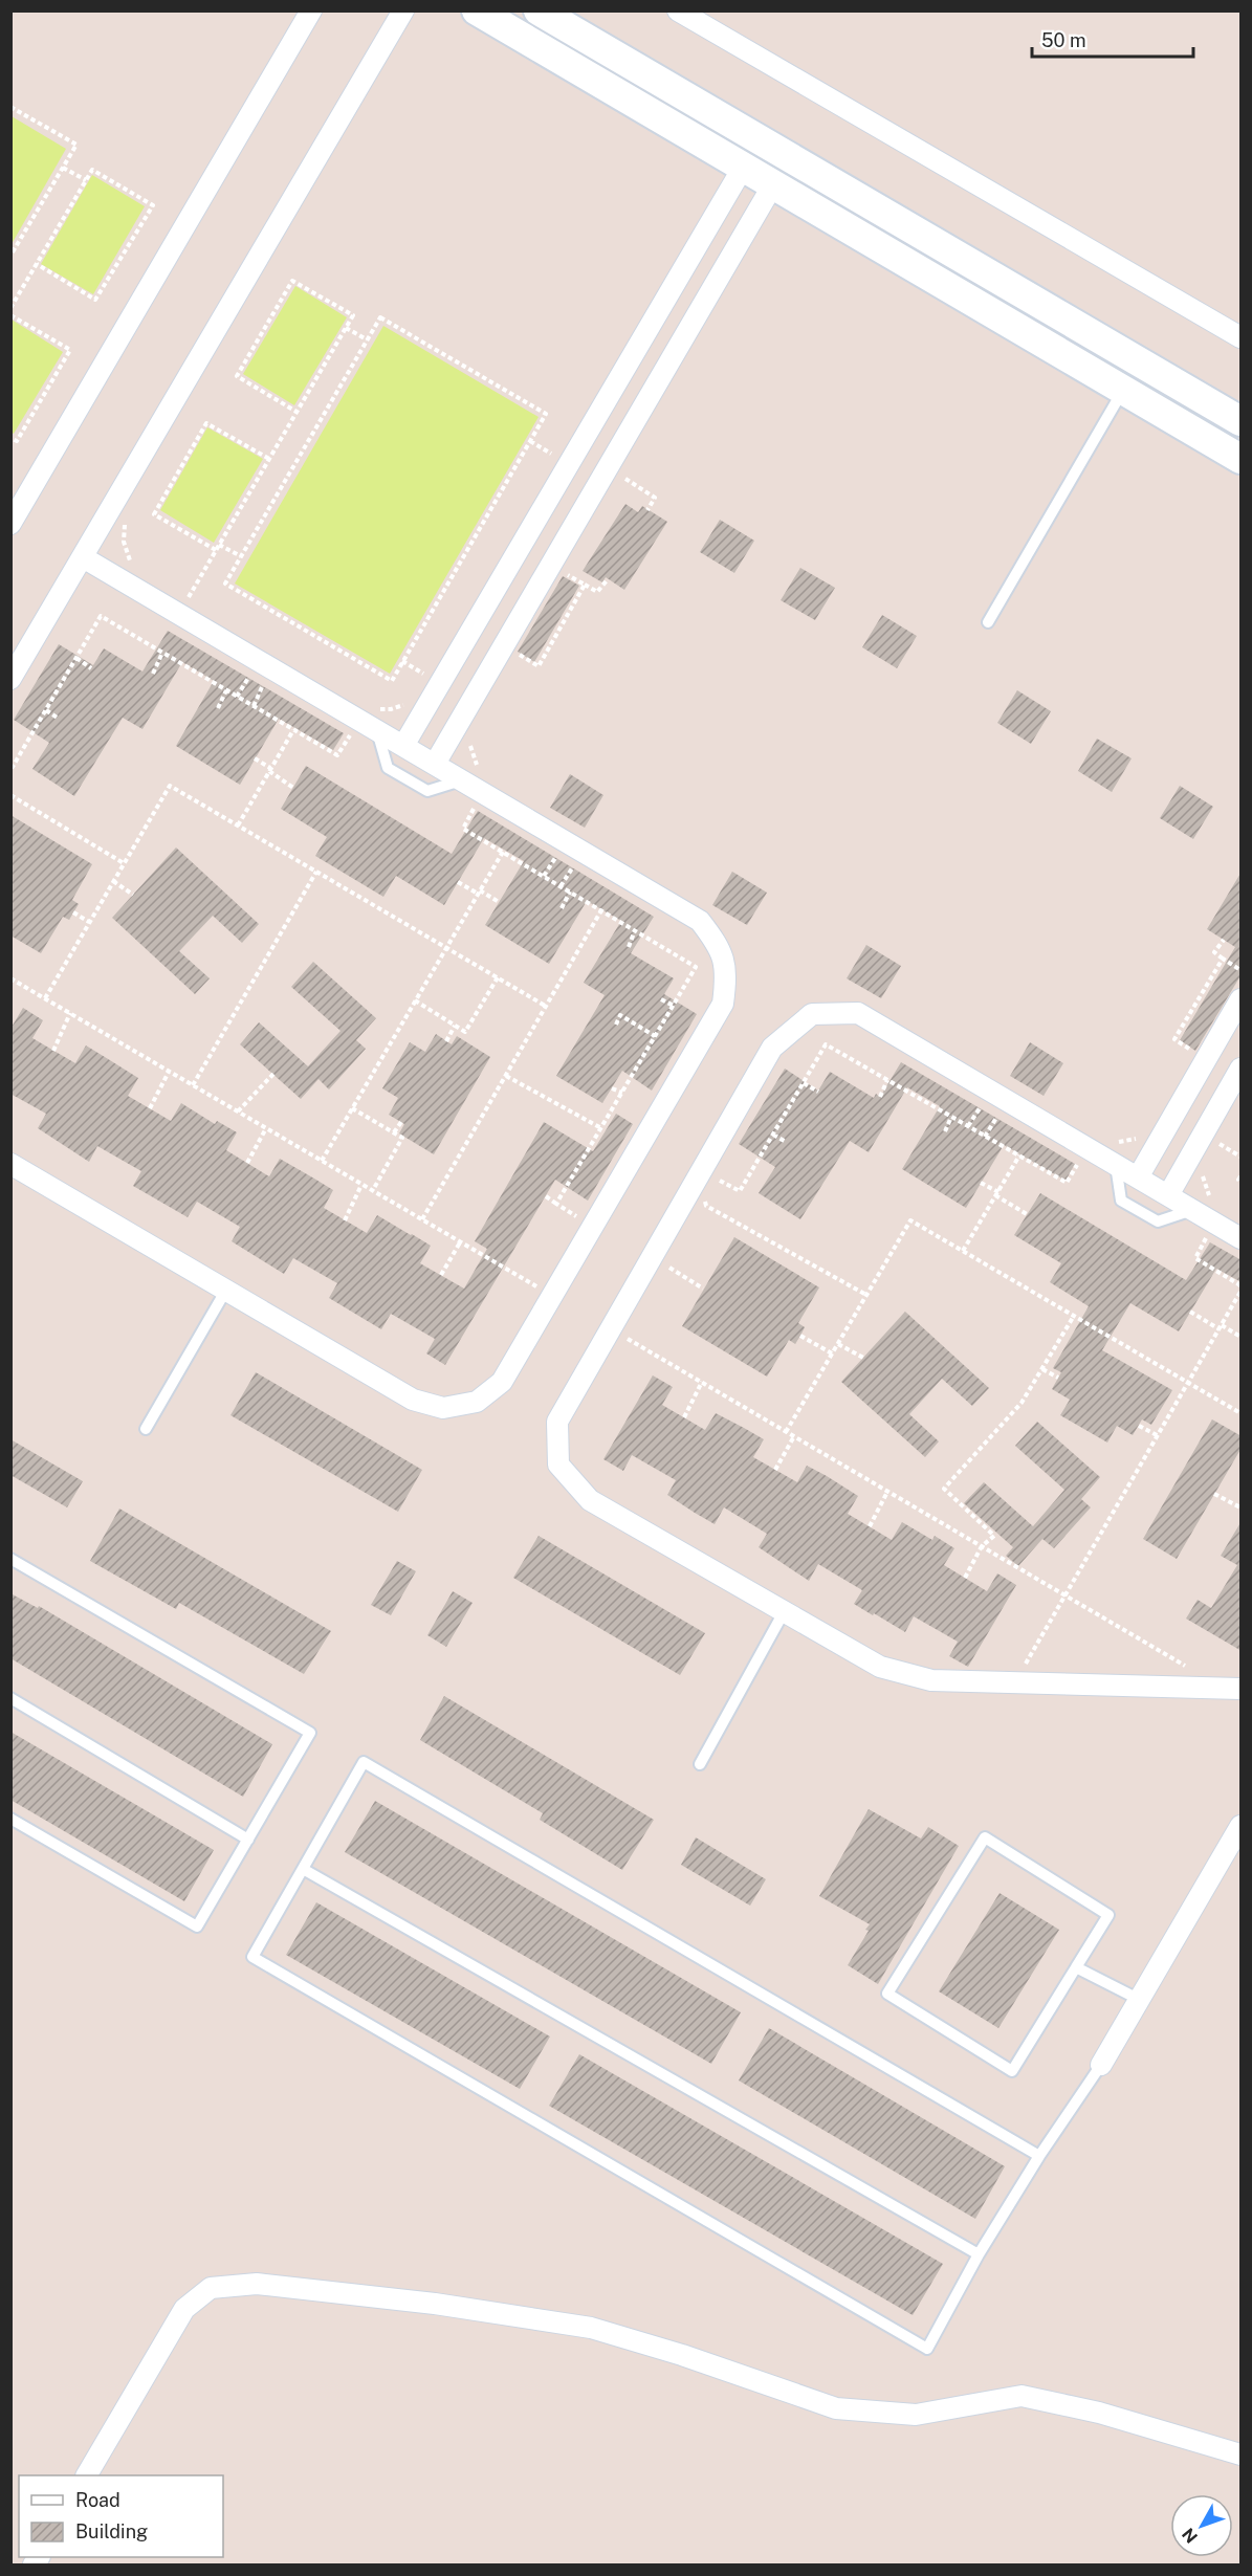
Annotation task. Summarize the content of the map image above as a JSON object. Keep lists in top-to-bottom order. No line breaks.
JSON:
{"legend":["Road","Building"],"scale_bar":"50 m","north":"bottom left"}
